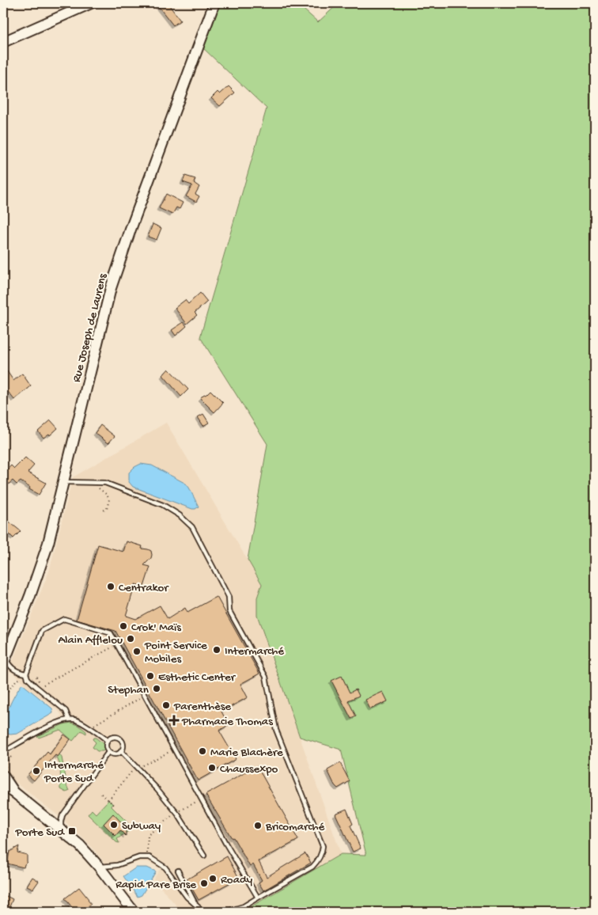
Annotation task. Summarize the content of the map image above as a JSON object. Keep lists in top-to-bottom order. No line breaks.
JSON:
{"streets":{"main road":["Rue Joseph de Laurens"]},"places":{"other":["Centrakor","Crok' Maïs","Alain Afflelou","Intermarché","Point Service Mobiles","Esthetic Center","Stephan","Parenthèse","Marie Blachère","Chaussexpo","Intermarché Porte Sud","Subway","Bricomarché","Roady","Rapid Pare Brise"],"health":["Pharmacie Thomas"],"transit":["Porte Sud"]}}
